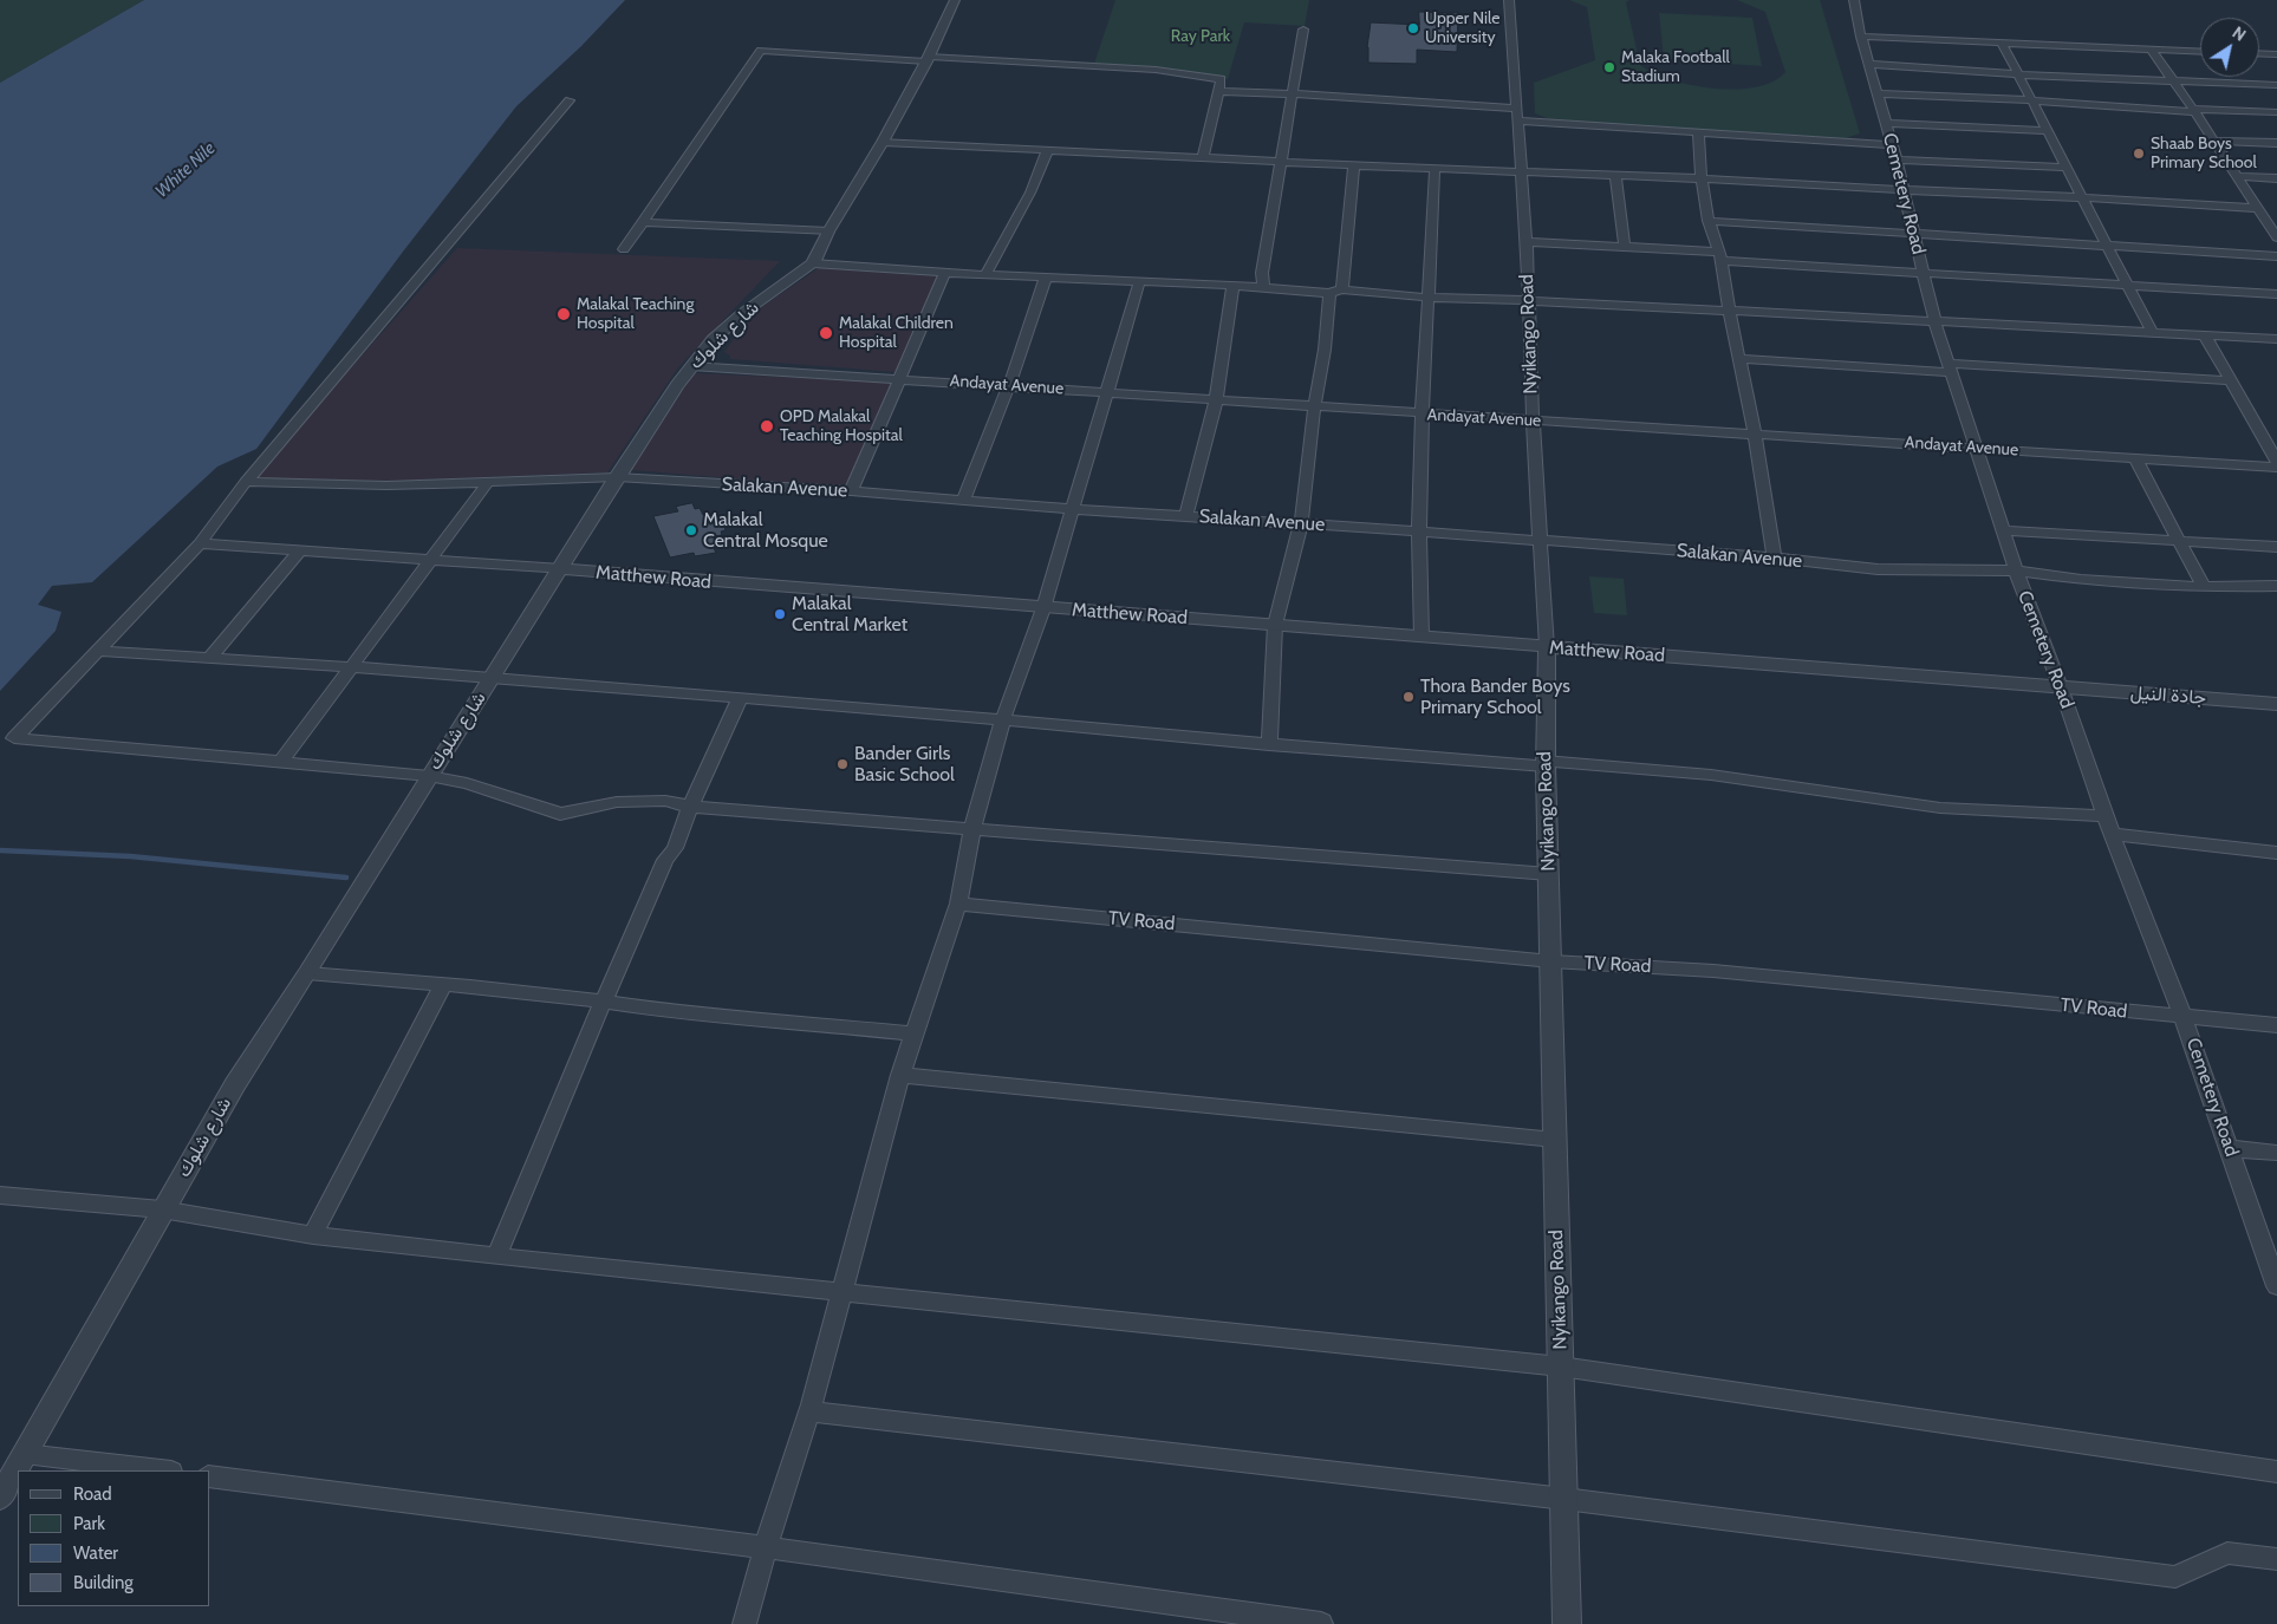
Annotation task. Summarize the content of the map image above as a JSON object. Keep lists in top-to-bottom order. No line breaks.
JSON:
{"streets":{"street":["Cemetery Road","Nyikango Road","شارع شلوك","Andayat Avenue","Salakan Avenue","Matthew Road","جادة النيل","TV Road"]},"crossings":[["Cemetery Road","Andayat Avenue"],["Cemetery Road","Salakan Avenue"],["Cemetery Road","Matthew Road"],["Cemetery Road","جادة النيل"],["Cemetery Road","TV Road"],["Nyikango Road","Andayat Avenue"],["Nyikango Road","Salakan Avenue"],["Nyikango Road","Matthew Road"],["Nyikango Road","TV Road"],["شارع شلوك","Andayat Avenue"],["شارع شلوك","Salakan Avenue"],["شارع شلوك","Matthew Road"],["Matthew Road","جادة النيل"]],"water":["White Nile"],"parks":["Ray Park"],"places":["Upper Nile University","Malaka Football Stadium","Shaab Boys Primary School","Malakal Teaching Hospital","Malakal Children Hospital","OPD Malakal Teaching Hospital","Malakal Central Mosque","Malakal Central Market","Thora Bander Boys Primary School","Bander Girls Basic School"],"legend":["Road","Park","Water","Building"],"north":"top right"}
